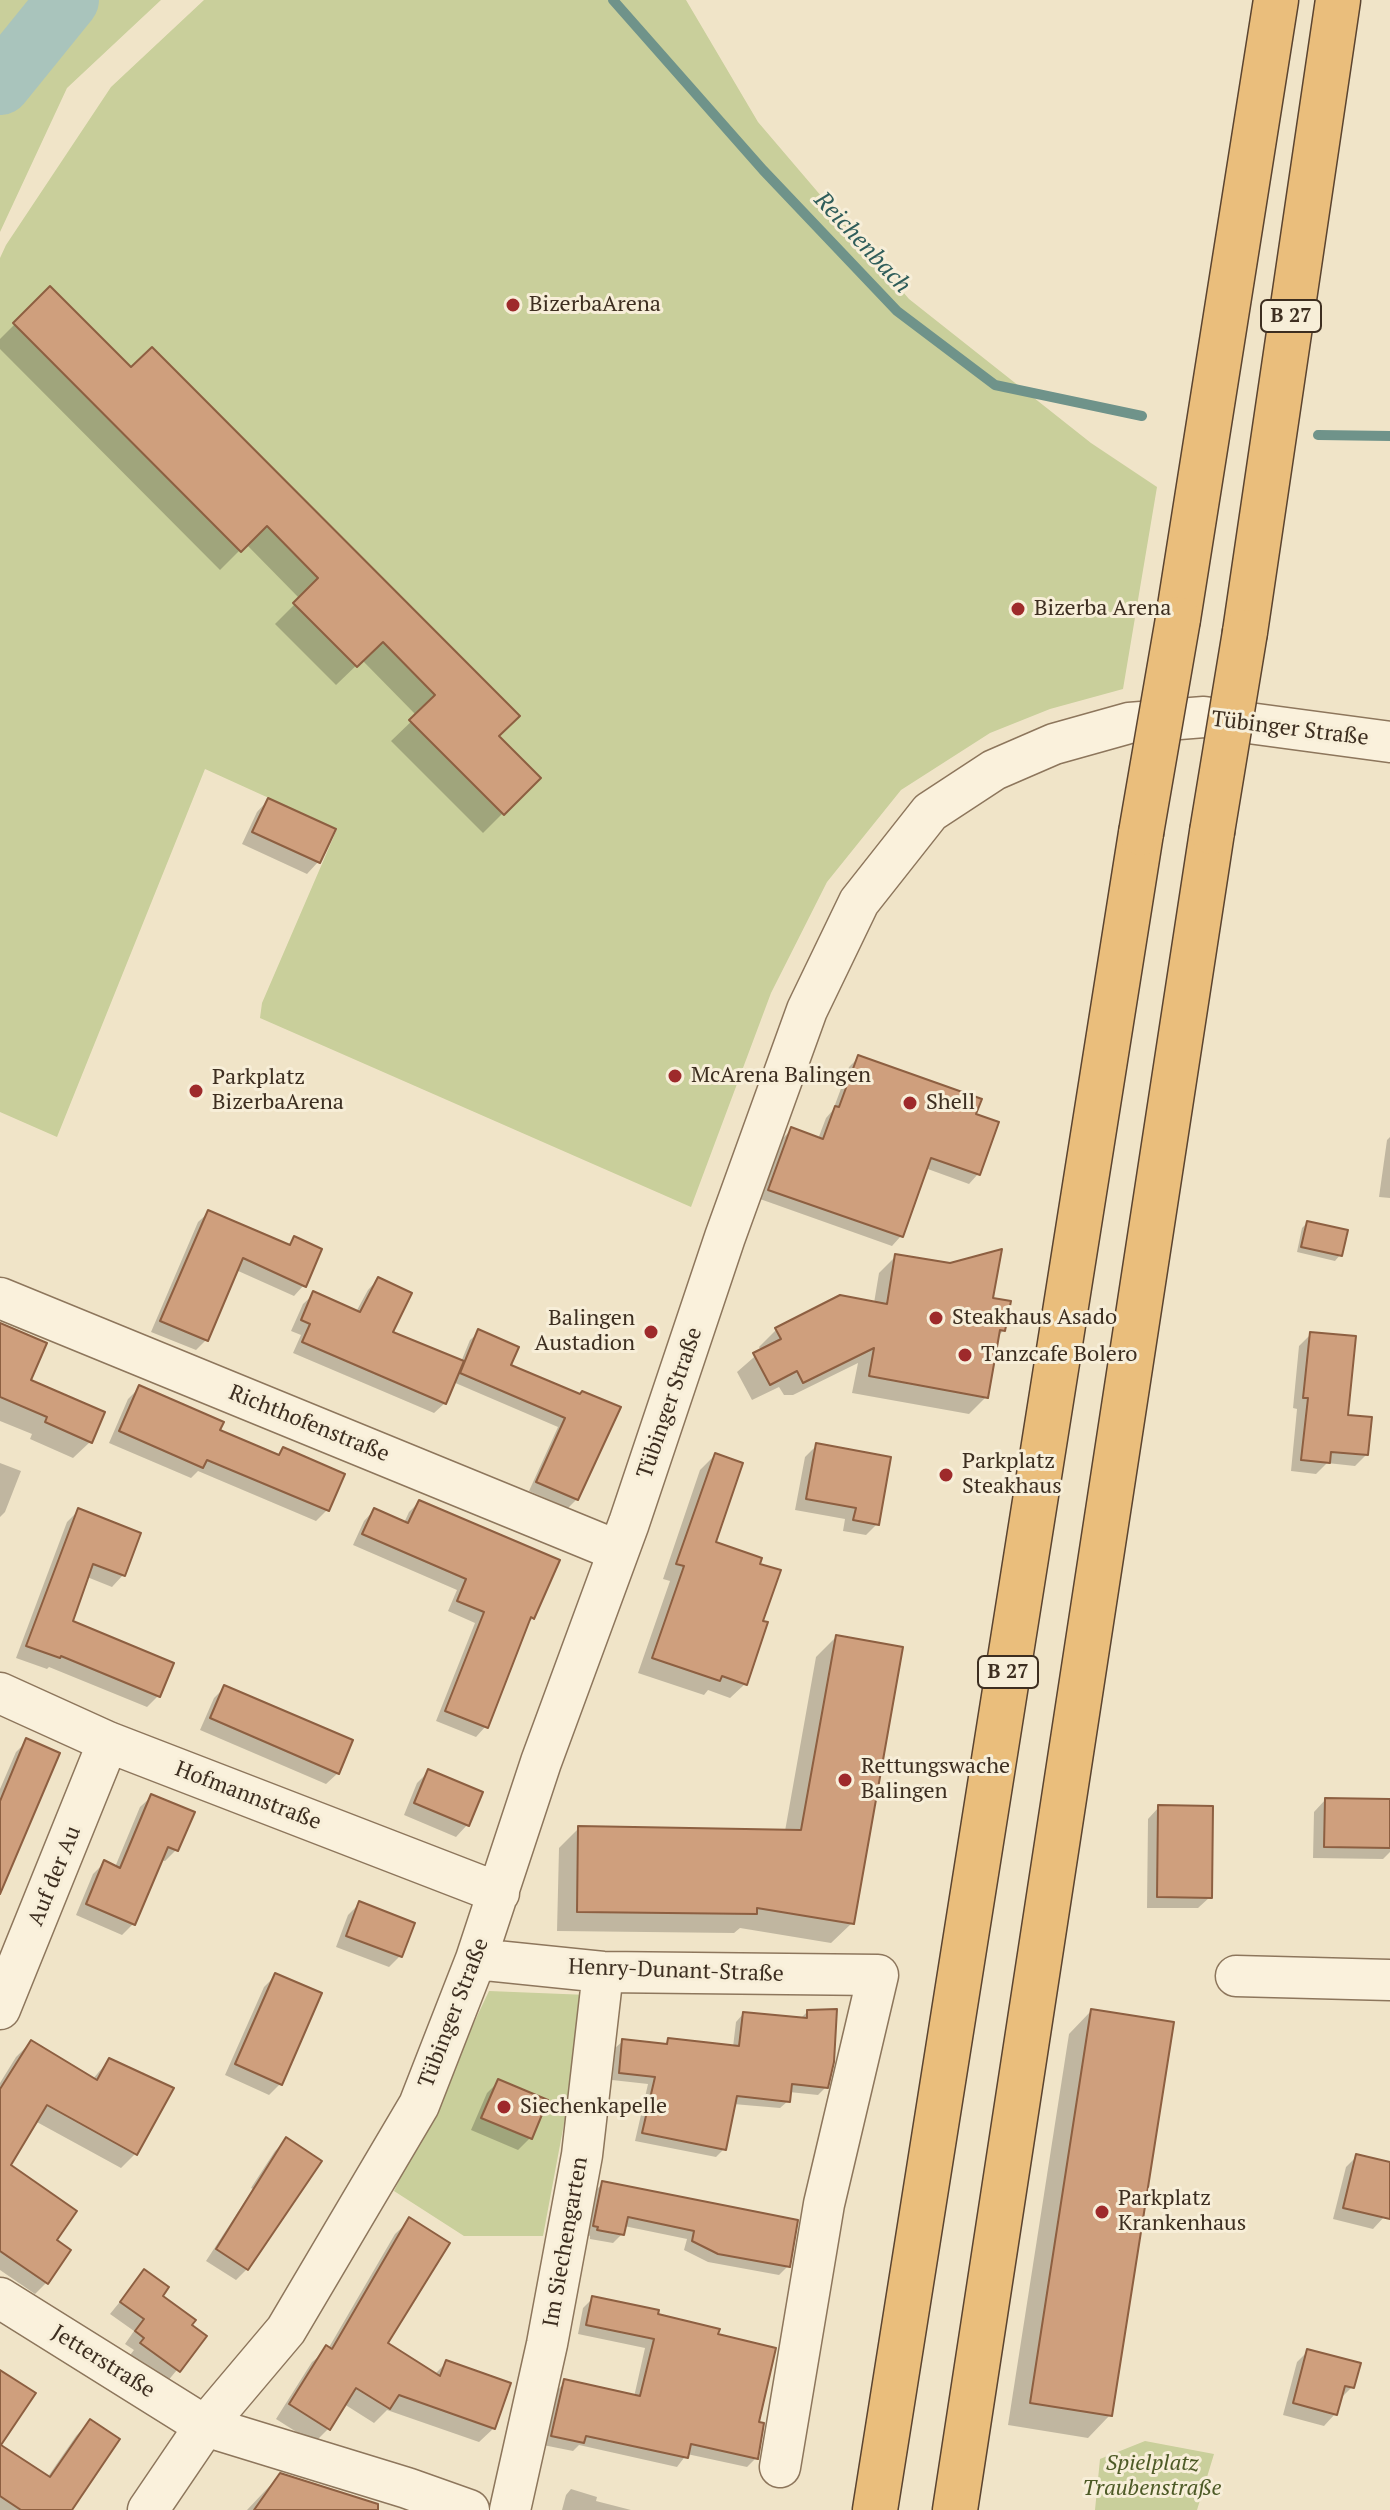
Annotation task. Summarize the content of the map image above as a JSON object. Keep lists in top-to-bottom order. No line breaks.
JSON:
{"streets":{"highway":["B 27"],"street":["Tübinger Straße","Richthofenstraße","Hofmannstraße","Auf der Au","Henry-Dunant-Straße","Im Siechengarten","Jetterstraße"]},"crossings":[["Tübinger Straße","Richthofenstraße"],["Tübinger Straße","Hofmannstraße"],["Tübinger Straße","Henry-Dunant-Straße"],["Tübinger Straße","Jetterstraße"],["Hofmannstraße","Auf der Au"],["Henry-Dunant-Straße","Im Siechengarten"]],"water":["Reichenbach"],"parks":["Spielplatz Traubenstraße"],"places":["BizerbaArena","Bizerba Arena","McArena Balingen","Parkplatz BizerbaArena","Shell","Steakhaus Asado","Balingen Austadion","Tanzcafe Bolero","Parkplatz Steakhaus","Rettungswache Balingen","Siechenkapelle","Parkplatz Krankenhaus"]}
